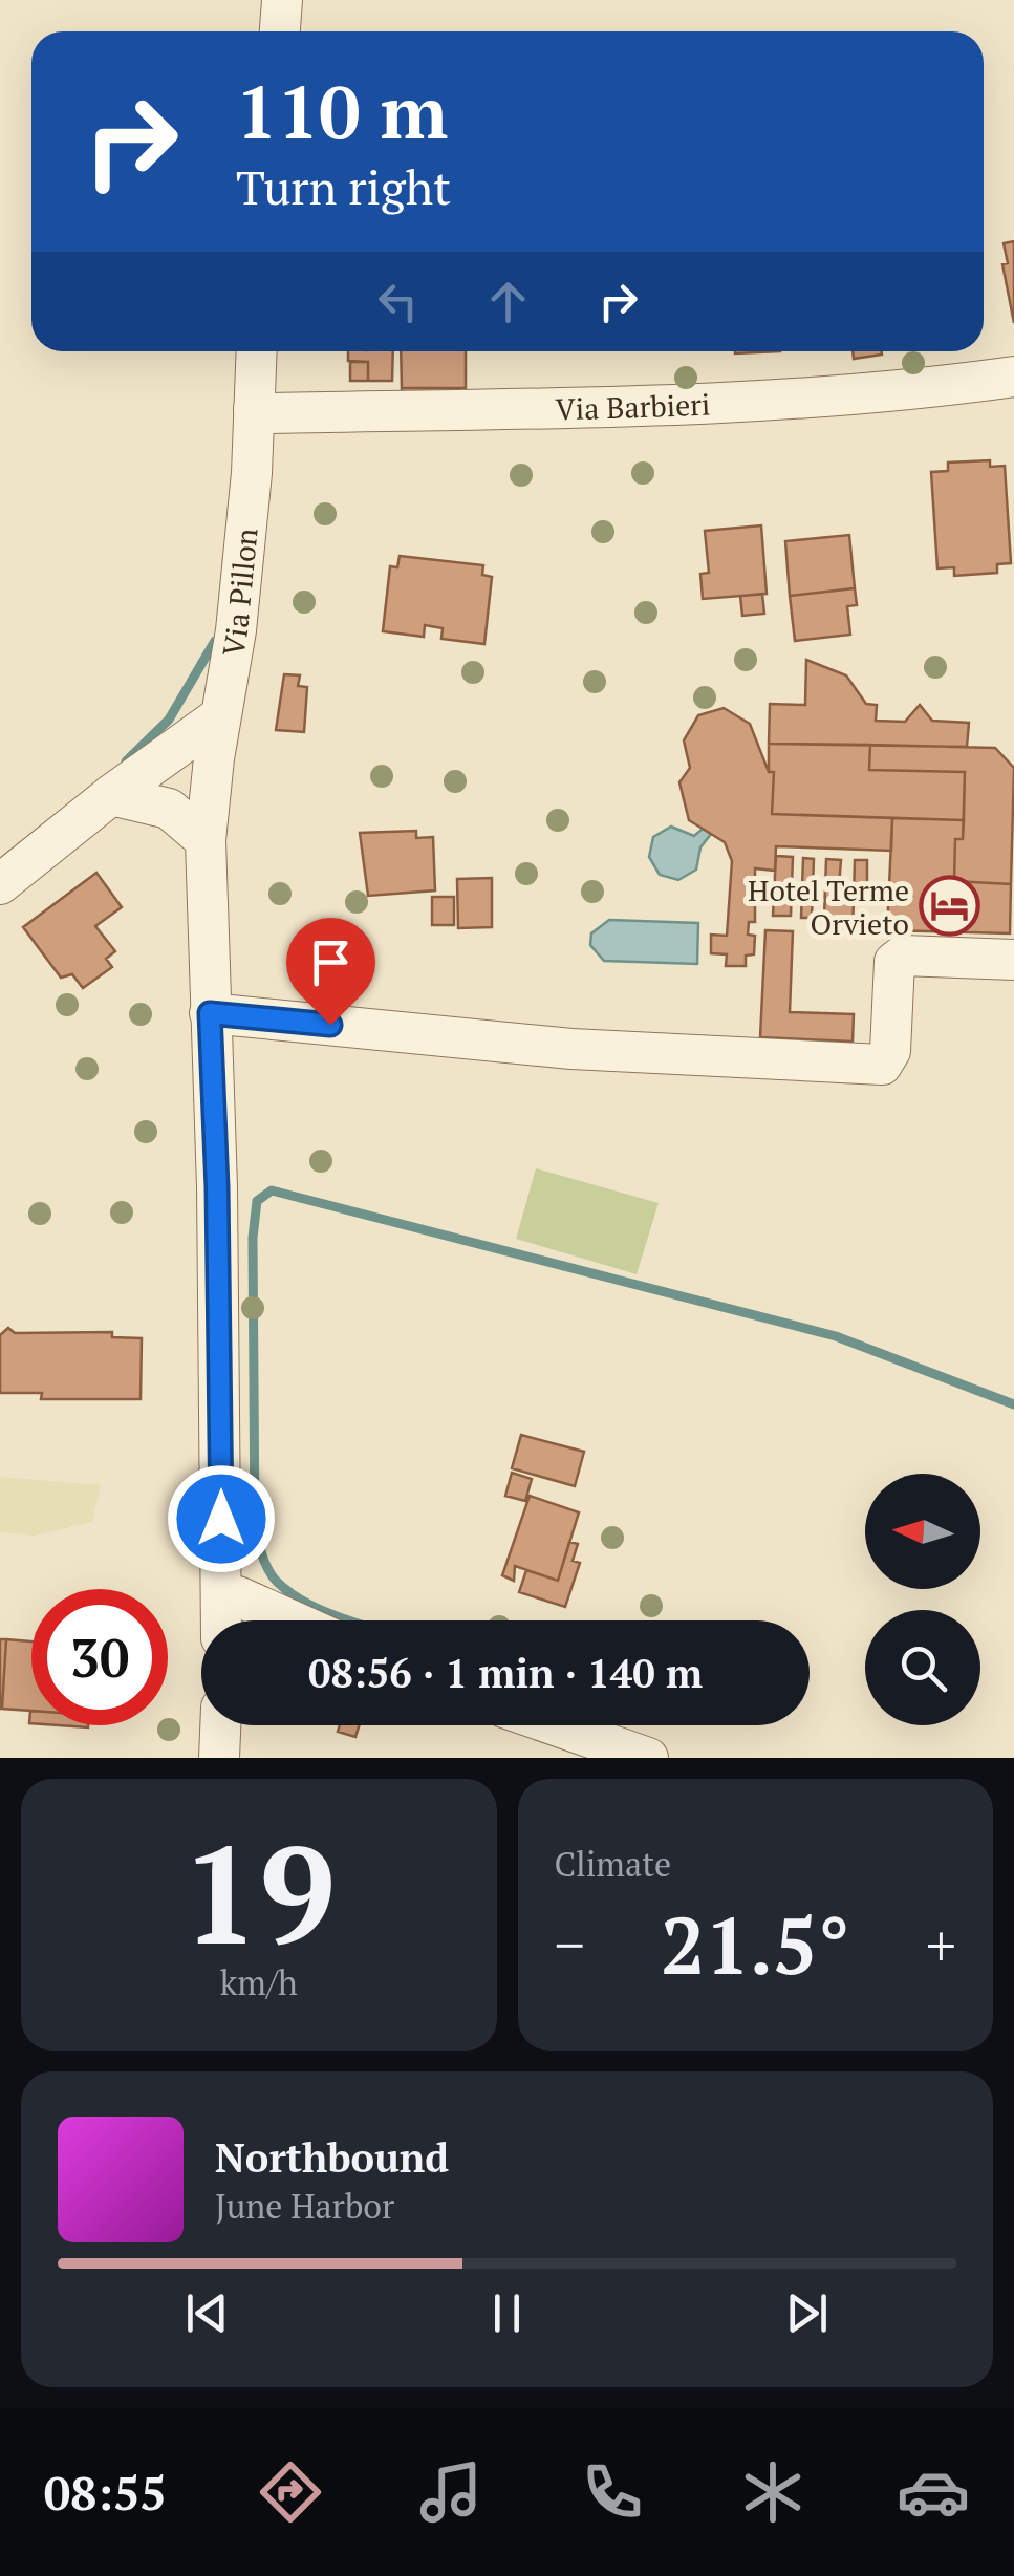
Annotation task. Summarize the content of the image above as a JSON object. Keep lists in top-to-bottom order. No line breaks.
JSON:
{"streets":{"street":["Via Barbieri","Via Pillon"]},"crossings":[["Via Barbieri","Via Pillon"]],"places":{"hotel":["Hotel Terme Orvieto"]},"north":"left","page":{"turn":["110 m","Turn right"],"limit":"30","trip":"08:56 · 1 min · 140 m","tile":[["19","km/h"],"Climate"],"heat":["−","21.5°","+"],"song":["Northbound","June Harbor"],"tabs":"08:55"}}
